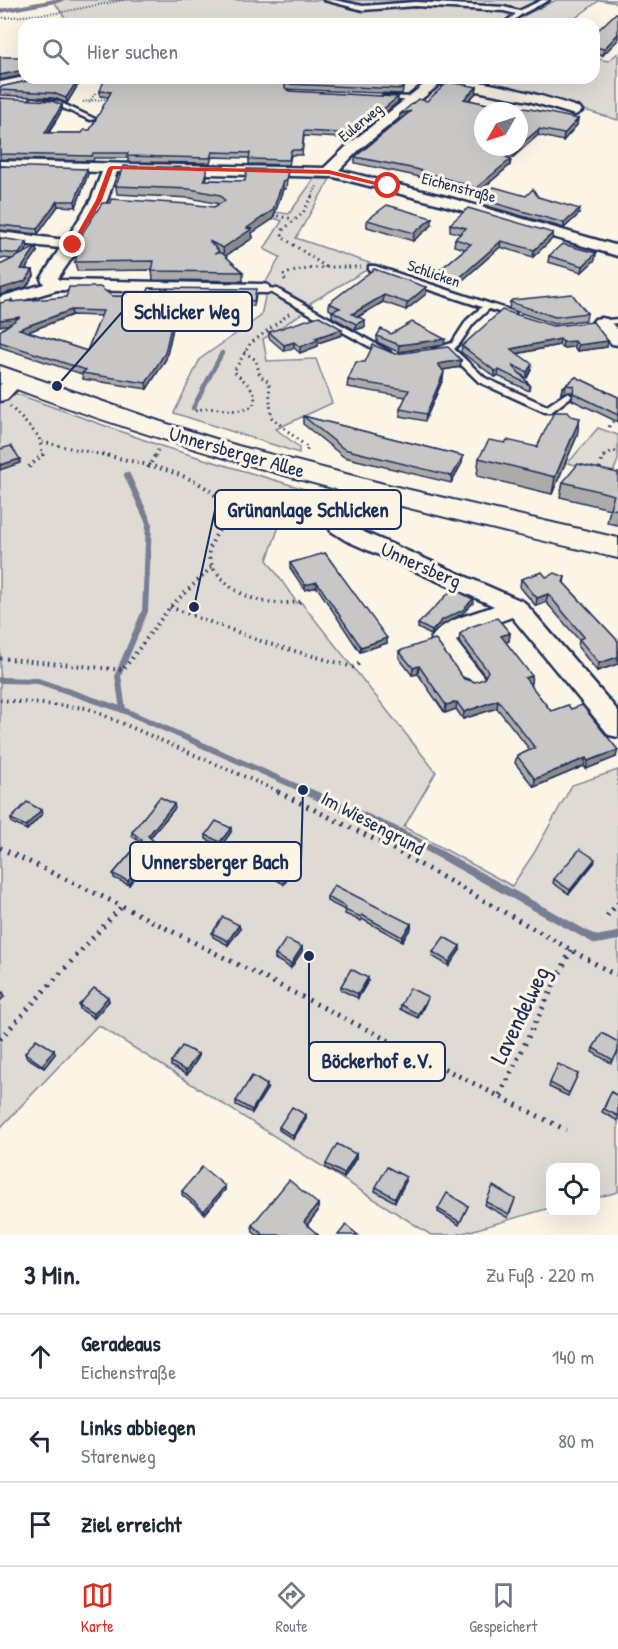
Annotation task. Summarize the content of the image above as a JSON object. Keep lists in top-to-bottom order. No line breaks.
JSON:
{"streets":{"main road":["Unnersberger Allee"],"street":["Eulerweg","Eichenstraße","Unnersberg"],"lane":["Schlicken"],"path":["Im Wiesengrund","Lavendelweg"]},"crossings":[["Eulerweg","Eichenstraße"],["Unnersberger Allee","Unnersberg"],["Im Wiesengrund","Lavendelweg"]],"places":["Schlicker Weg","Grünanlage Schlicken","Unnersberger Bach","Böckerhof e.V."],"north":"bottom left","page":{"search":"Hier suchen","heading":["3 Min.","Zu Fuß · 220 m"],"list":[["Geradeaus","Eichenstraße","140 m"],["Links abbiegen","Starenweg","80 m"],"Ziel erreicht"],"nav":["Karte","Route","Gespeichert"]}}
